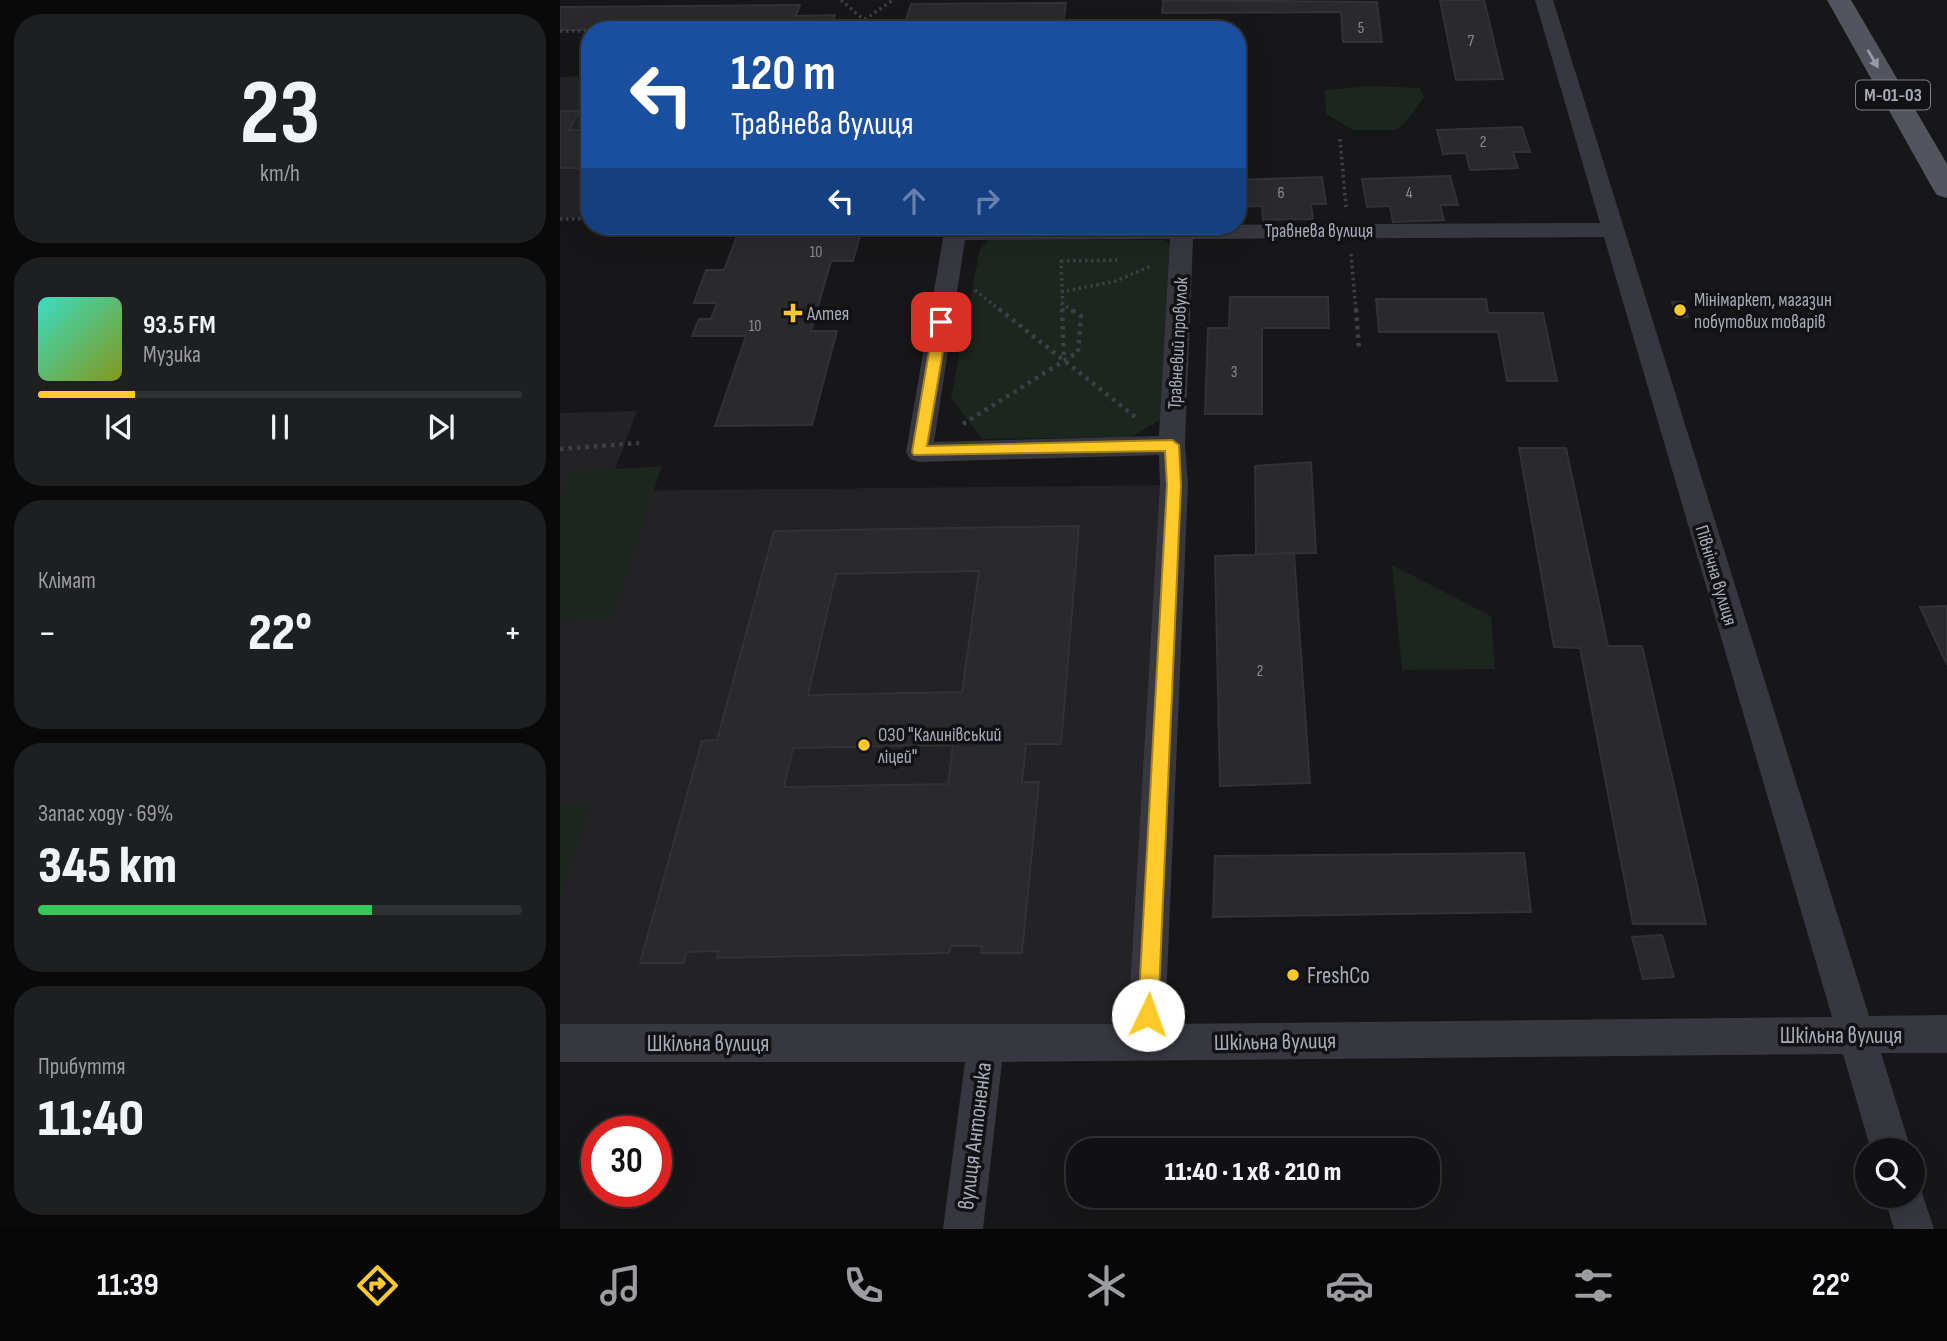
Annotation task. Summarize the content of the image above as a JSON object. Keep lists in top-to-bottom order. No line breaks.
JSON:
{"streets":{"main road":["М-01-03"],"street":["Травнева вулиця","Травневий провулок","Північна вулиця","Шкільна вулиця","вулиця Антоненка"]},"crossings":[["Травнева вулиця","Північна вулиця"],["Травневий провулок","Шкільна вулиця"],["Північна вулиця","Шкільна вулиця"],["Шкільна вулиця","вулиця Антоненка"]],"places":{"other":["Мінімаркет, магазин побутових товарів","ОЗО \"Калинівський ліцей\"","FreshCo"],"health":["Алтея"]},"house_numbers":["5","7","2","6","4","10","10","3","2"],"page":{"tile":[["23","km/h"],"Клімат",["Запас ходу · 69%","345 km"],["Прибуття","11:40"]],"turn":["120 m","Травнева вулиця"],"song":["93.5 FM","Музика"],"heat":["−","22°","+"],"limit":"30","trip":"11:40 · 1 хв · 210 m","tabs":["11:39","22°"]}}
